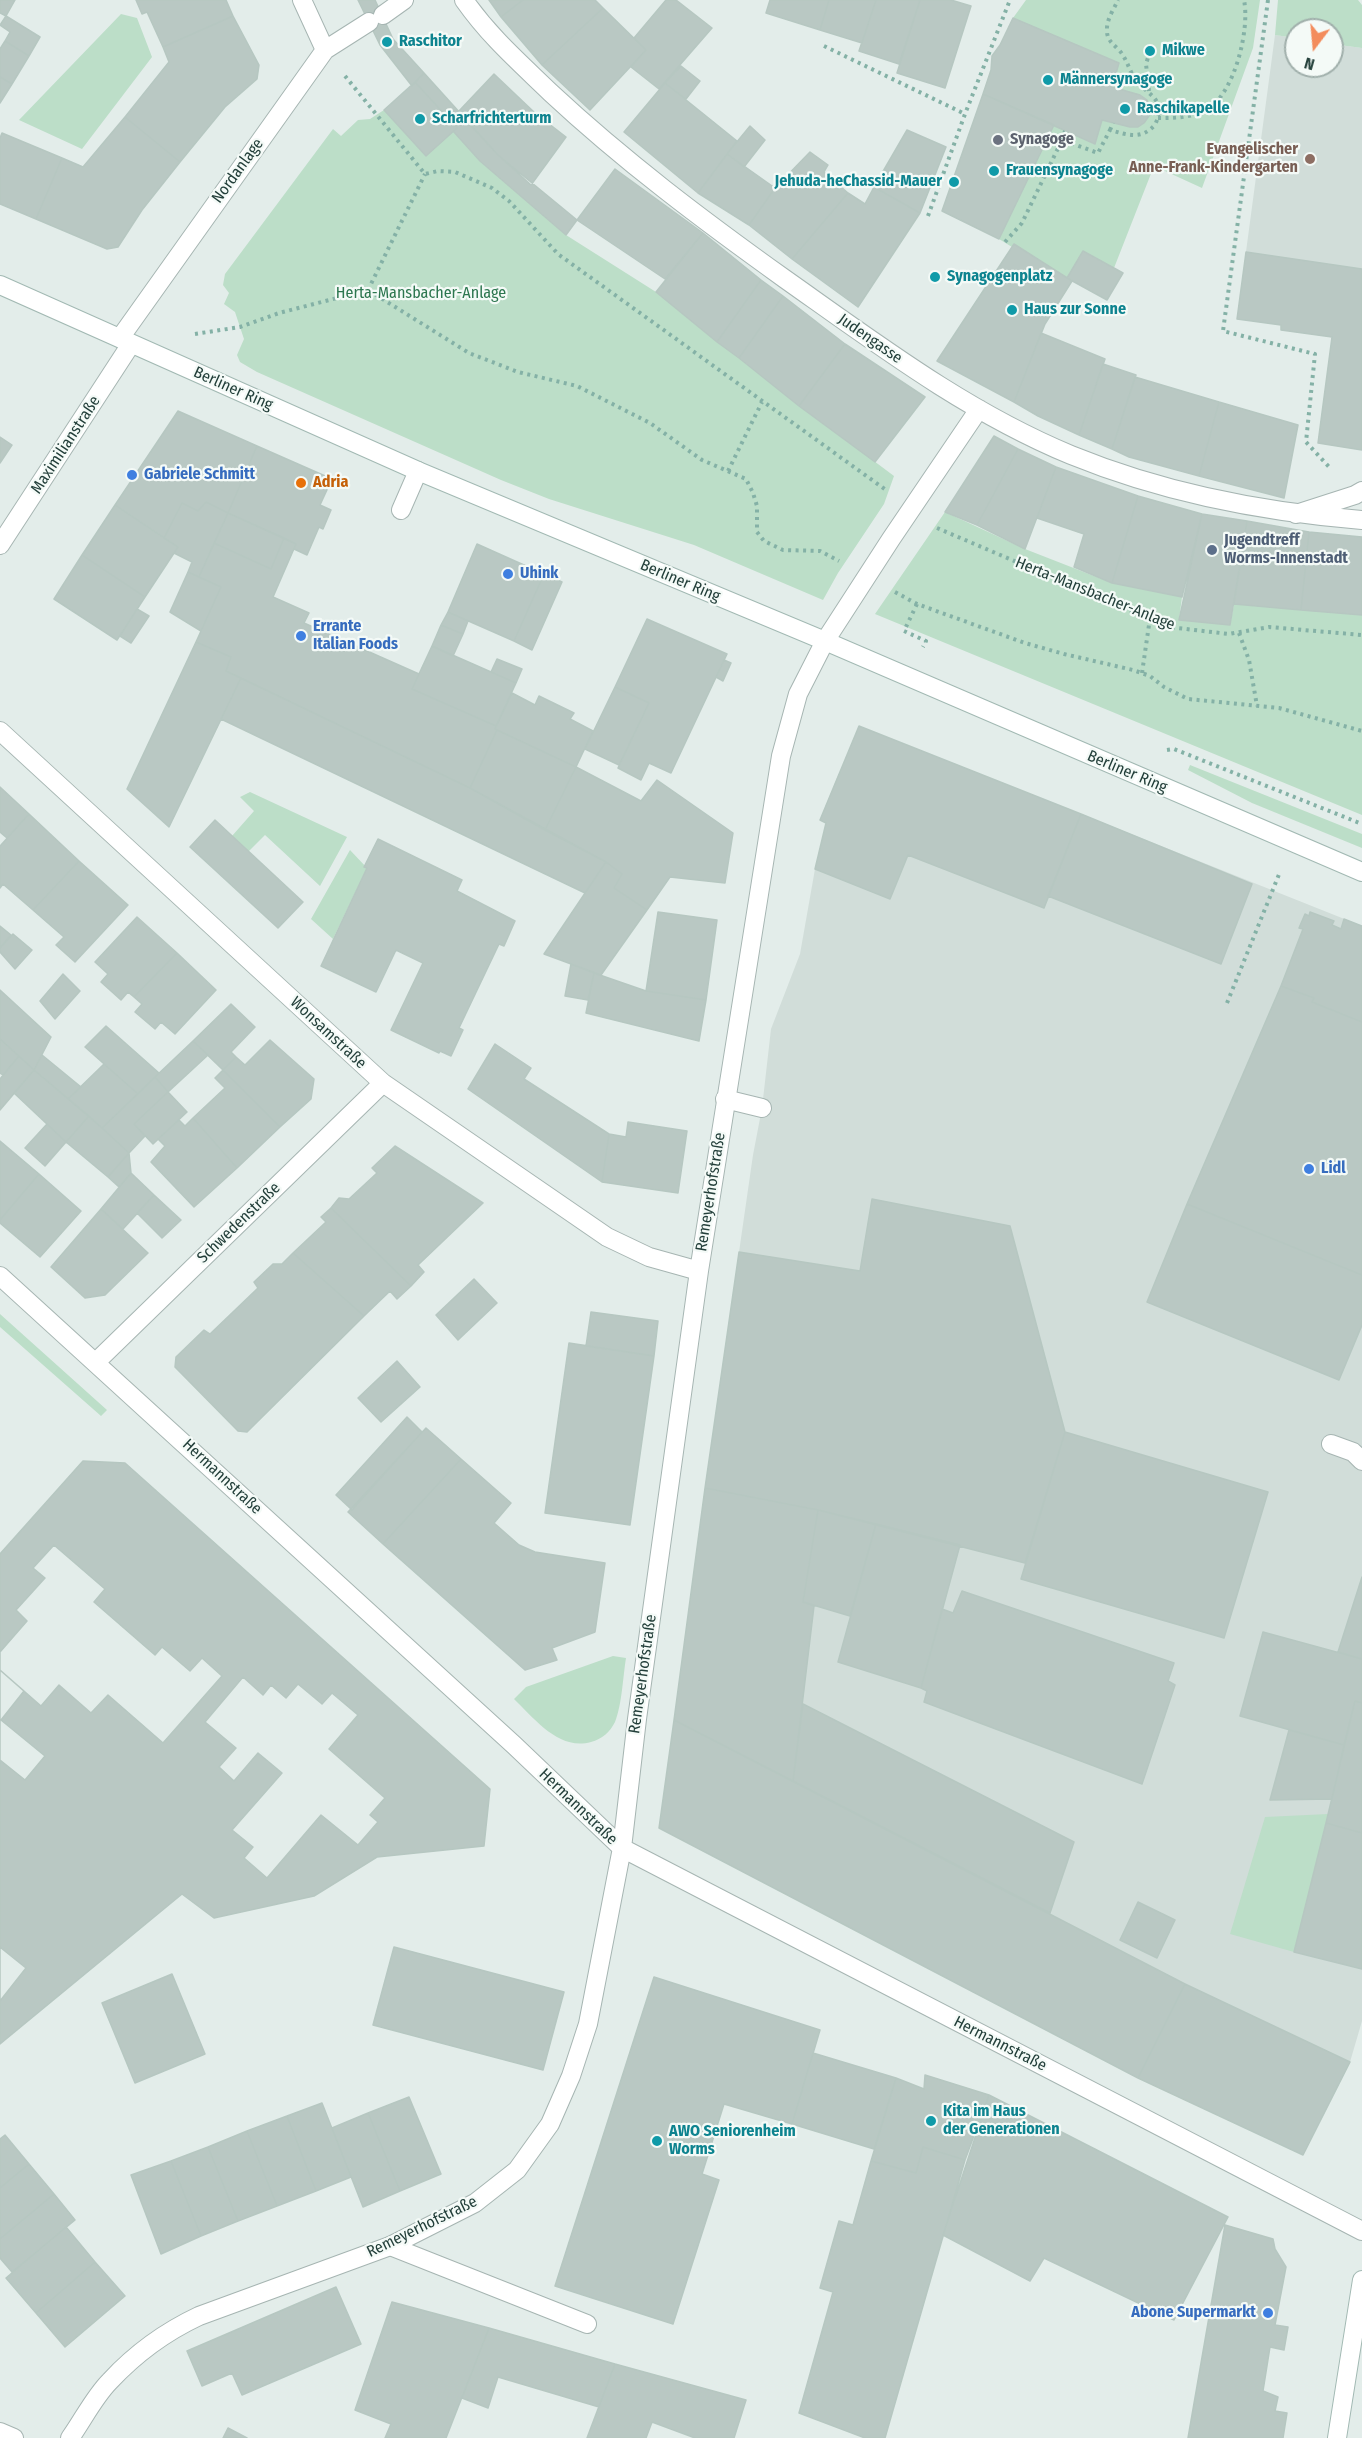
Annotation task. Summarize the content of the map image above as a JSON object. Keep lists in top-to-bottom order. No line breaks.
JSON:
{"streets":{"street":["Nordanlage","Judengasse","Berliner Ring","Maximilianstraße","Wonsamstraße","Remeyerhofstraße","Schwedenstraße","Hermannstraße"],"path":["Herta-Mansbacher-Anlage"]},"crossings":[["Nordanlage","Berliner Ring"],["Nordanlage","Maximilianstraße"],["Berliner Ring","Maximilianstraße"],["Berliner Ring","Remeyerhofstraße"],["Wonsamstraße","Remeyerhofstraße"],["Wonsamstraße","Schwedenstraße"],["Remeyerhofstraße","Hermannstraße"],["Schwedenstraße","Hermannstraße"]],"parks":["Herta-Mansbacher-Anlage"],"places":["Raschitor","Mikwe","Männersynagoge","Raschikapelle","Scharfrichterturm","Synagoge","Evangelischer Anne-Frank-Kindergarten","Frauensynagoge","Jehuda-heChassid-Mauer","Synagogenplatz","Haus zur Sonne","Gabriele Schmitt","Adria","Jugendtreff Worms-Innenstadt","Uhink","Errante Italian Foods","Lidl","Kita im Haus der Generationen","AWO Seniorenheim Worms","Abone Supermarkt"],"north":"bottom"}
